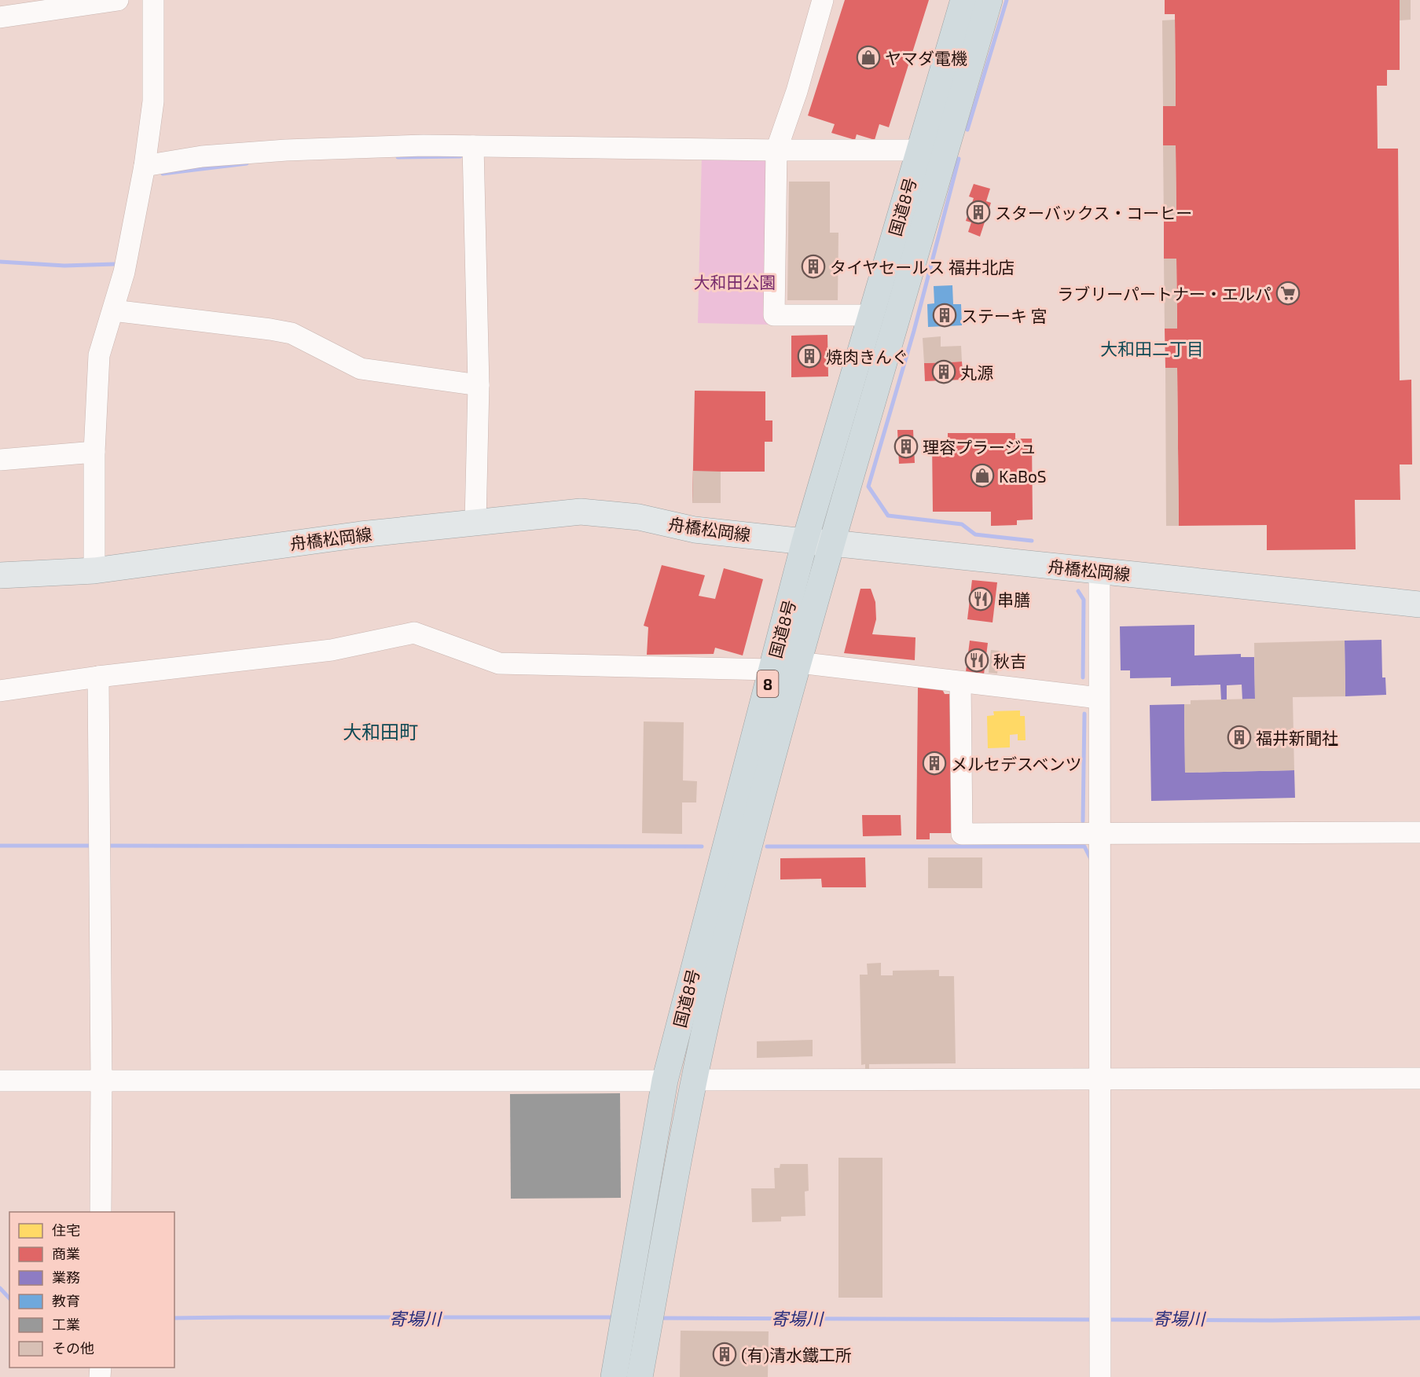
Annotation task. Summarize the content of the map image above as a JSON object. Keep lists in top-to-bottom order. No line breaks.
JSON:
{"streets":{"highway":["国道8号","8"],"main road":["舟橋松岡線"]},"crossings":[["国道8号","舟橋松岡線"]],"districts":["大和田二丁目","大和田町"],"water":["寄場川"],"parks":["大和田公園"],"places":{"shop":["ヤマダ電機","KaBoS"],"building":["スターバックス・コーヒー","タイヤセールス 福井北店","ステーキ 宮","焼肉きんぐ","丸源","理容プラージュ","福井新聞社","メルセデスベンツ","(有)清水鐵工所"],"supermarket":["ラブリーパートナー・エルパ"],"restaurant":["串膳","秋吉"]},"legend":["住宅","商業","業務","教育","工業","その他"]}
